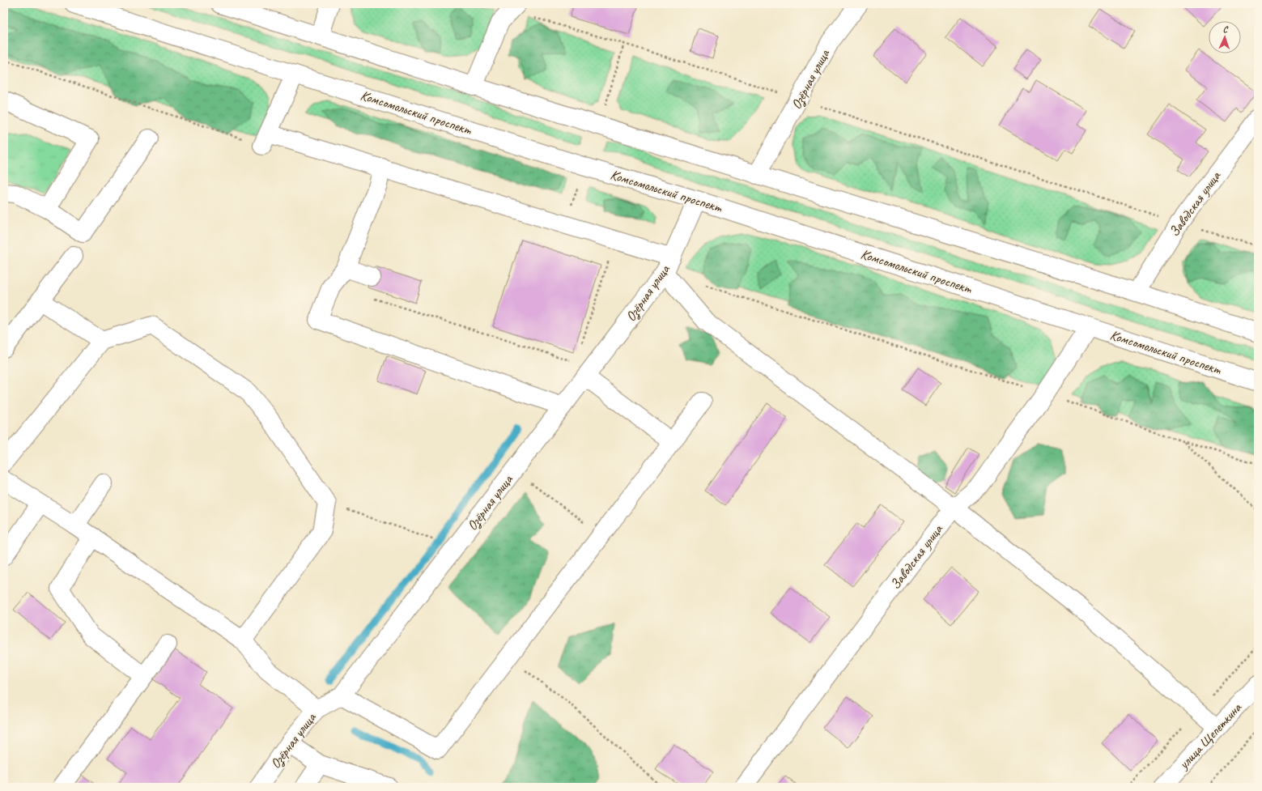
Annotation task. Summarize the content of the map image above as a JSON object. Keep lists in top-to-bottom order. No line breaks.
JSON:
{"streets":{"main road":["Озёрная улица","Комсомольский проспект","Заводская улица","улица Щепеткина"]},"crossings":[["Озёрная улица","Комсомольский проспект"],["Комсомольский проспект","Заводская улица"]],"north":"top"}
